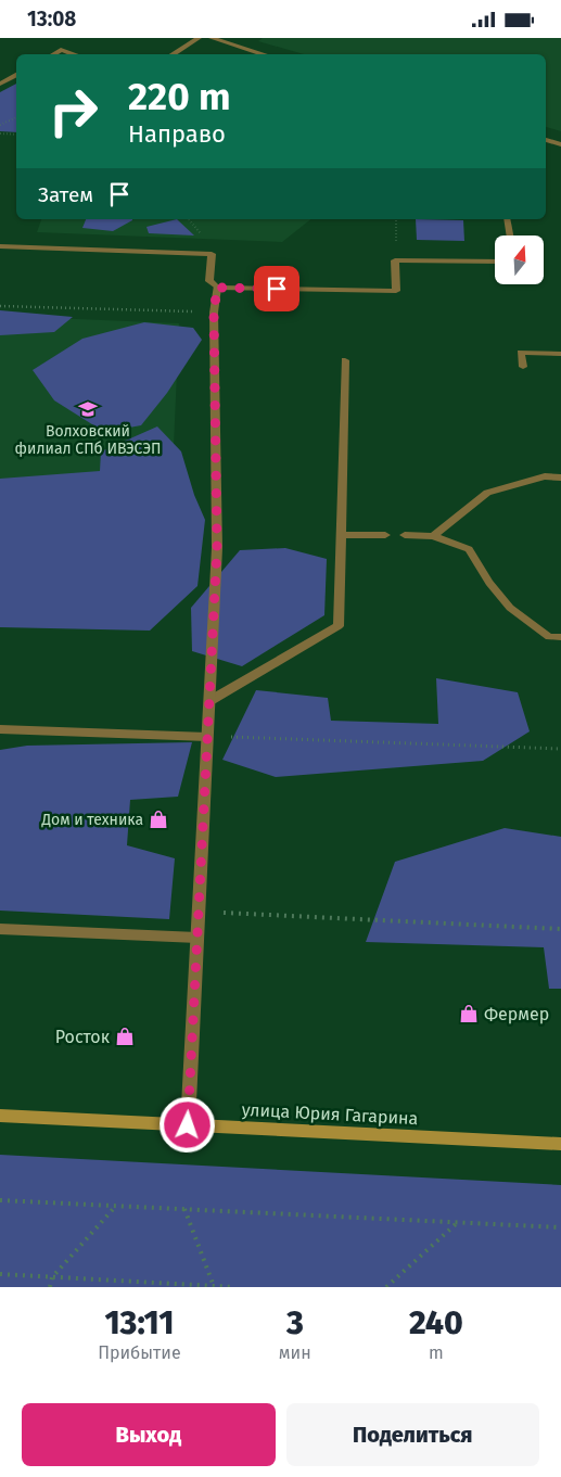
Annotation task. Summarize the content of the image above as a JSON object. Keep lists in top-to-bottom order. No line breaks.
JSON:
{"streets":{"main road":["улица Юрия Гагарина"]},"places":{"school or university":["Волховский филиал СПб ИВЭСЭП"],"shop":["Дом и техника","Фермер","Росток"]},"north":"top","page":{"status":"13:08","turn":["220 m","Направо"],"then":"Затем","eta":["13:11","Прибытие","3","мин","240","m"],"buttons":["Выход","Поделиться"]}}
